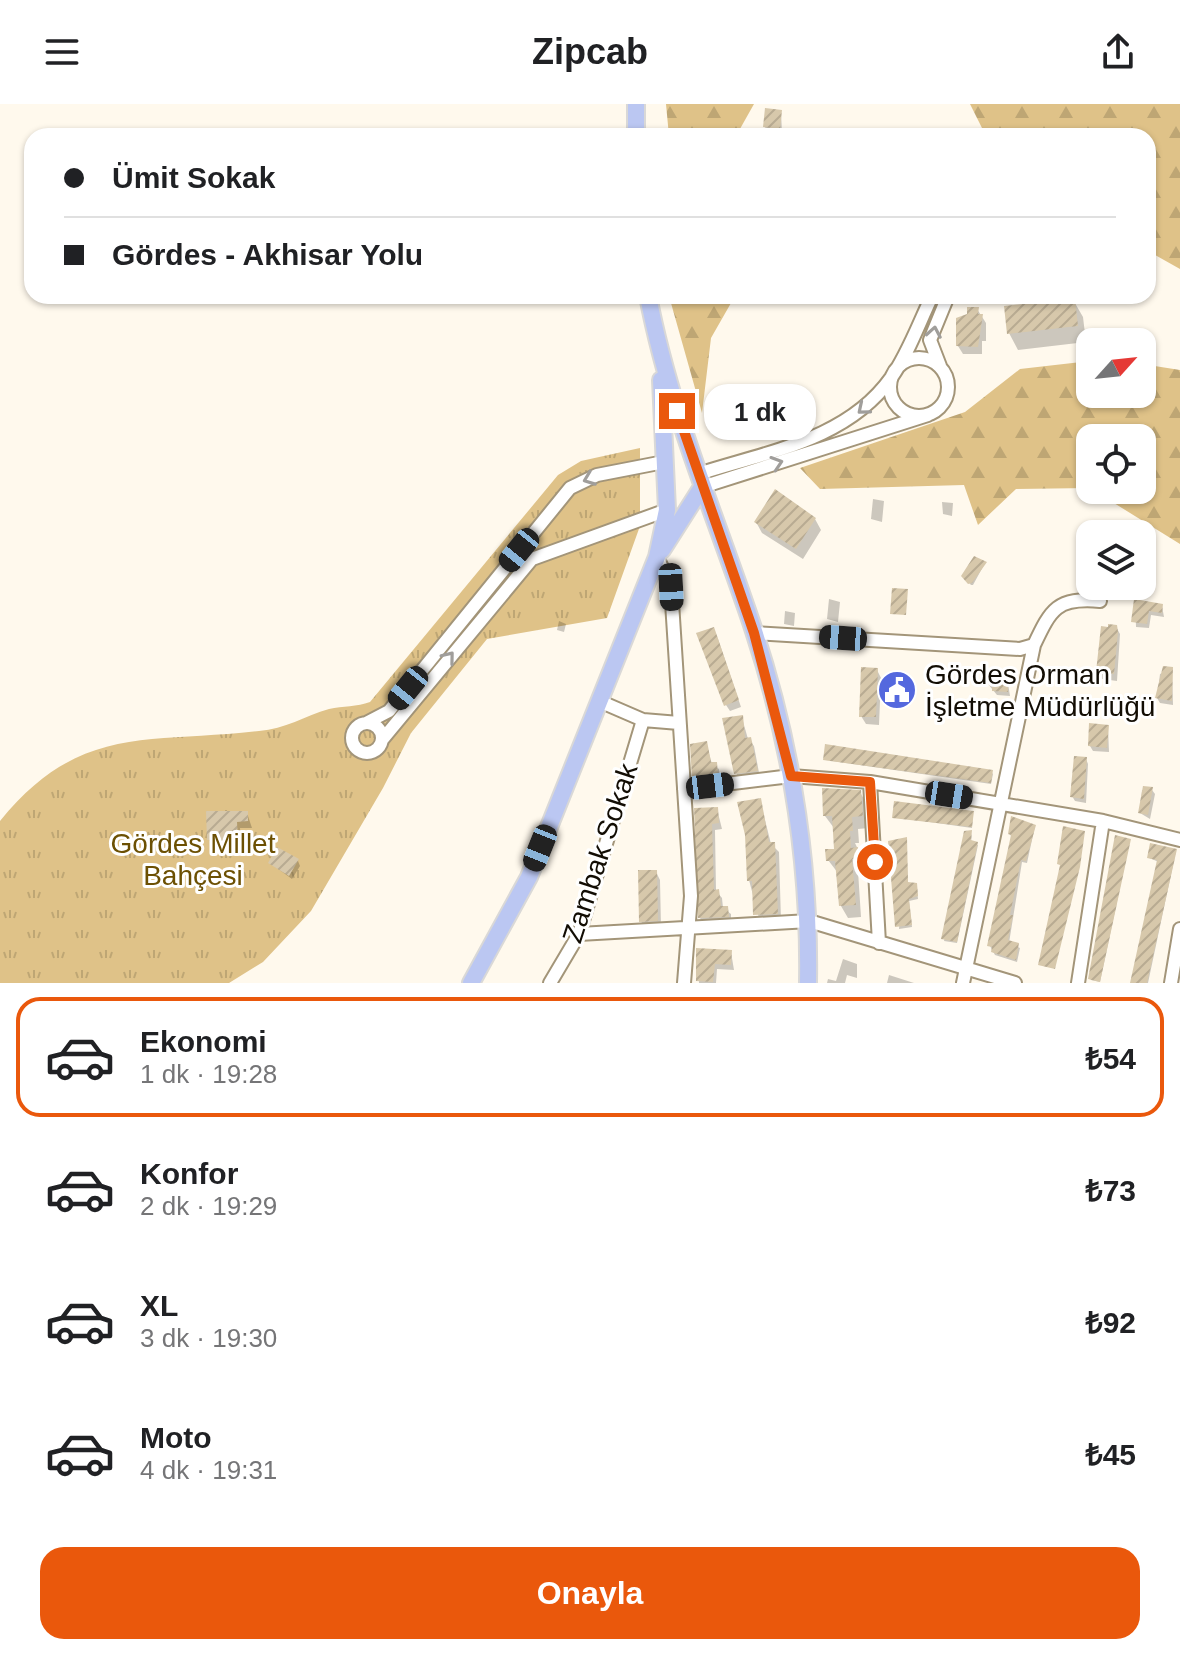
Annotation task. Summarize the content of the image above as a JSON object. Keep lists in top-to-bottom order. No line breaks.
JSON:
{"streets":{"street":["Zambak Sokak"]},"parks":["Gördes Millet Bahçesi"],"places":{"public building":["Gördes Orman İşletme Müdürlüğü"]},"north":"top right","page":{"header":"Zipcab","banner":["Ümit Sokak","Gördes - Akhisar Yolu"],"bubble":"1 dk","list":[{"name":"Ekonomi","note":"1 dk · 19:28","value":"₺54"},{"name":"Konfor","note":"2 dk · 19:29","value":"₺73"},{"name":"XL","note":"3 dk · 19:30","value":"₺92"},{"name":"Moto","note":"4 dk · 19:31","value":"₺45"}],"buttons":"Onayla"}}
